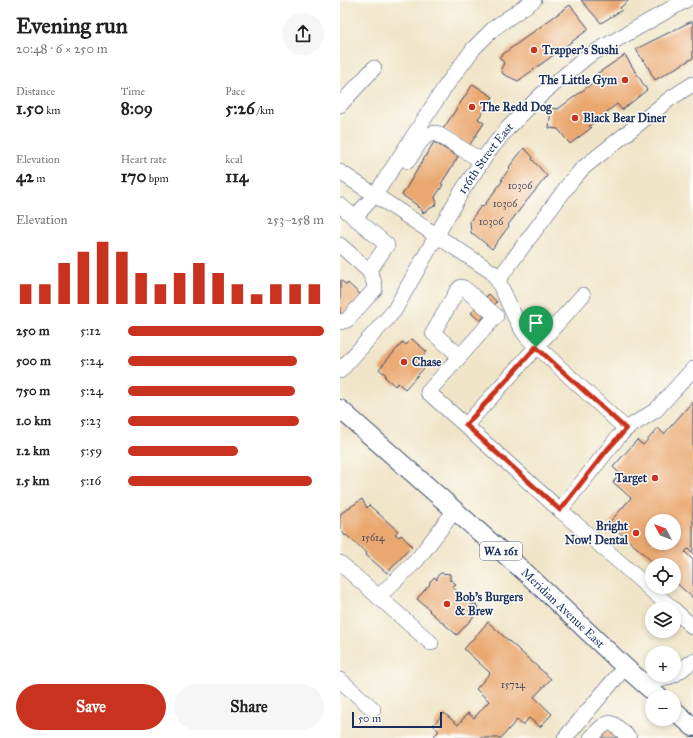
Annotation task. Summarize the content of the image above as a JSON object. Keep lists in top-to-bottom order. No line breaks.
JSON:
{"streets":{"main road":["WA 161","Meridian Avenue East"],"street":["156th Street East"]},"places":["Trapper's Sushi","The Little Gym","The Redd Dog","Black Bear Diner","Chase","Target","Bright Now! Dental","Bob's Burgers & Brew"],"house_numbers":["10306","10306","10306","15614","15724"],"scale_bar":"50 m","north":"top left","page":{"heading":["Evening run","20:48 · 6 × 250 m"],"stats":[["Distance","1.50 km"],["Time","8:09"],["Pace","5:26 /km"],["Elevation","42 m"],["Heart rate","170 bpm"],["kcal","114"]],"chart":["Elevation","253–258 m"],"list":[{"name":"250 m","note":"5:12"},{"name":"500 m","note":"5:24"},{"name":"750 m","note":"5:24"},{"name":"1.0 km","note":"5:23"},{"name":"1.2 km","note":"5:59"},{"name":"1.5 km","note":"5:16"}],"map_buttons":["+","−"],"buttons":["Save","Share"],"scale":"50 m"}}
